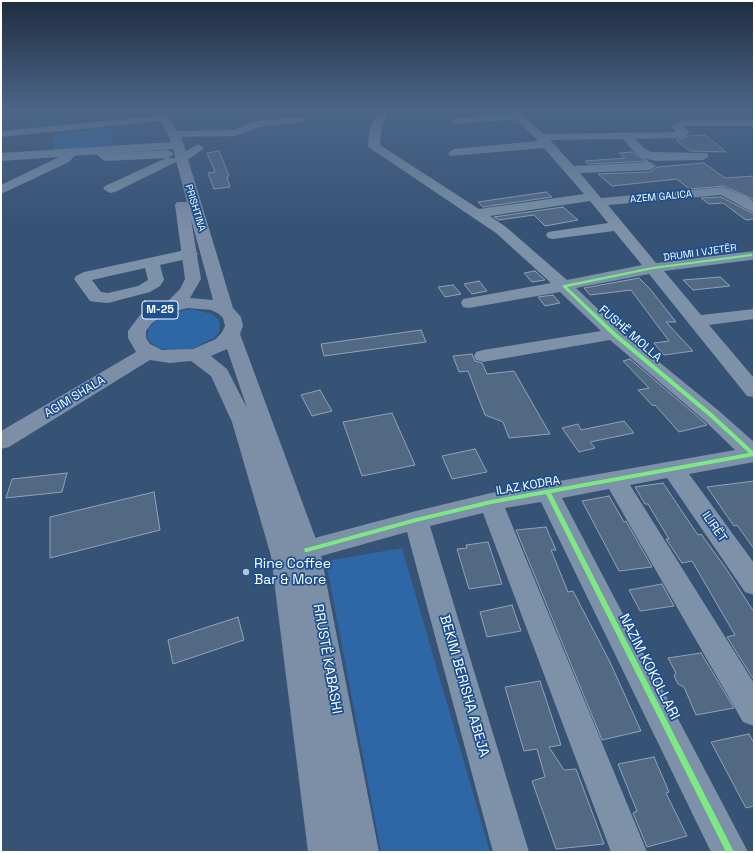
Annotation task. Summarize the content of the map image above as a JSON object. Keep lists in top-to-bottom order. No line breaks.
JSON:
{"streets":{"main road":["PRISHTINA","M-25","AGIM SHALA","RRUSTË KABASHI"],"street":["AZEM GALICA","DRUMI I VJETËR","FUSHË MOLLA","ILAZ KODRA","ILIRËT","NAZIM KOKOLLARI","BEKIM BERISHA ABEJA"]},"crossings":[["AZEM GALICA","DRUMI I VJETËR"],["PRISHTINA","AGIM SHALA"],["PRISHTINA","RRUSTË KABASHI"],["FUSHË MOLLA","ILAZ KODRA"],["AGIM SHALA","RRUSTË KABASHI"],["ILAZ KODRA","ILIRËT"],["ILAZ KODRA","RRUSTË KABASHI"],["ILAZ KODRA","NAZIM KOKOLLARI"],["ILAZ KODRA","BEKIM BERISHA ABEJA"]],"places":["Rine Coffee Bar & More"]}
